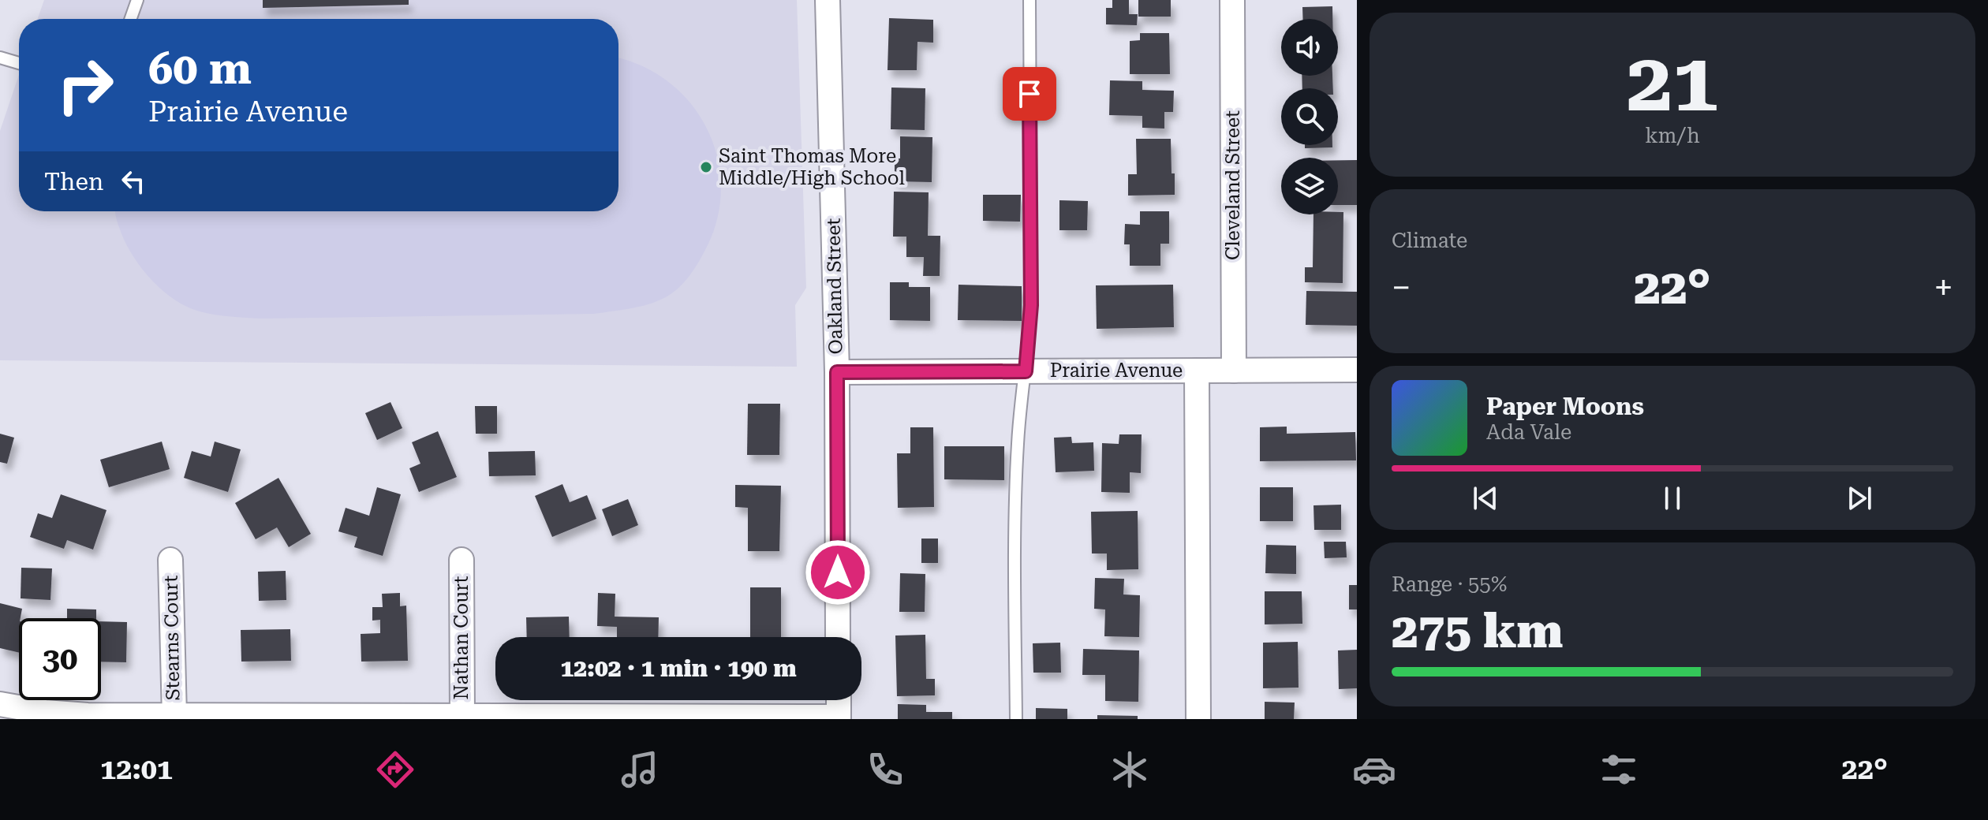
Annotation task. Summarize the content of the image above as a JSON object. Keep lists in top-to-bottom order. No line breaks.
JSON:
{"streets":{"street":["Cleveland Street","Oakland Street","Prairie Avenue","Stearns Court","Nathan Court"]},"crossings":[["Cleveland Street","Prairie Avenue"],["Oakland Street","Prairie Avenue"]],"places":["Saint Thomas More Middle/High School"],"page":{"tile":[["21","km/h"],"Climate",["Range · 55%","275 km"]],"turn":["60 m","Prairie Avenue"],"then":"Then","heat":["−","22°","+"],"song":["Paper Moons","Ada Vale"],"limit":"30","trip":"12:02 · 1 min · 190 m","tabs":["12:01","22°"]}}
